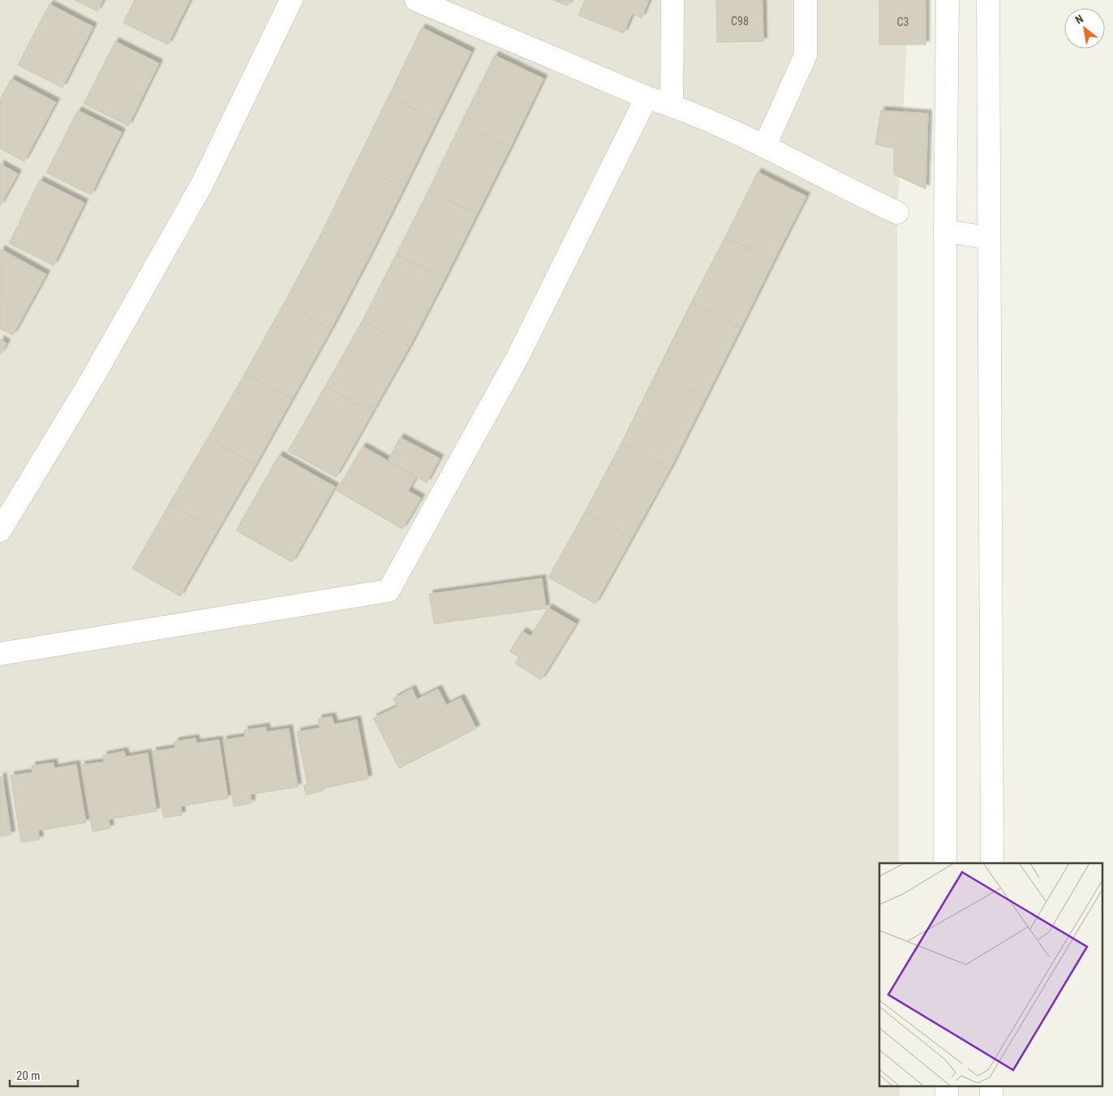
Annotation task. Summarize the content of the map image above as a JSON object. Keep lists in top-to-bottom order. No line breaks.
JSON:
{"house_numbers":["C98","C3"],"scale_bar":"20 m","north":"top left"}
